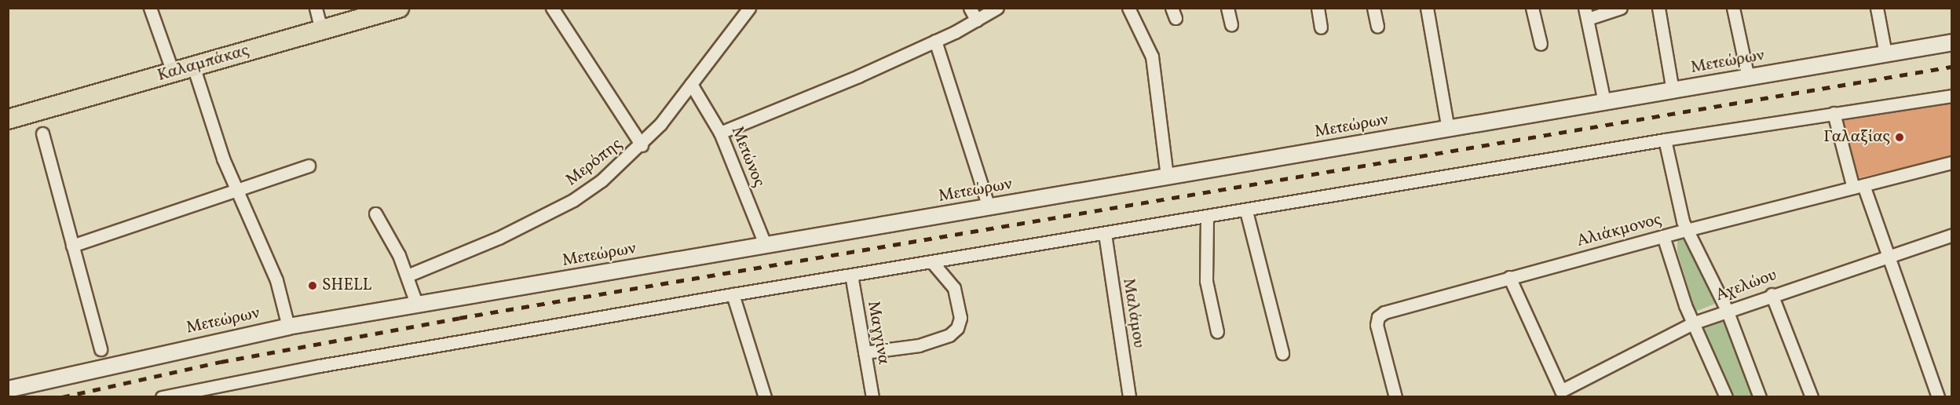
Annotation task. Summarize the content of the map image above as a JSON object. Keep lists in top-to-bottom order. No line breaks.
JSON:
{"streets":{"main road":["Καλαμπάκας"],"street":["Μετεώρων","Μετώνος","Μερόπης","Αλιάκμονος","Αχελώου","Μαλάμου","Μαγγίνα"]},"crossings":[["Μετεώρων","Μετώνος"],["Μετώνος","Μερόπης"],["Αλιάκμονος","Αχελώου"]],"places":["Γαλαξίας","SHELL"]}
